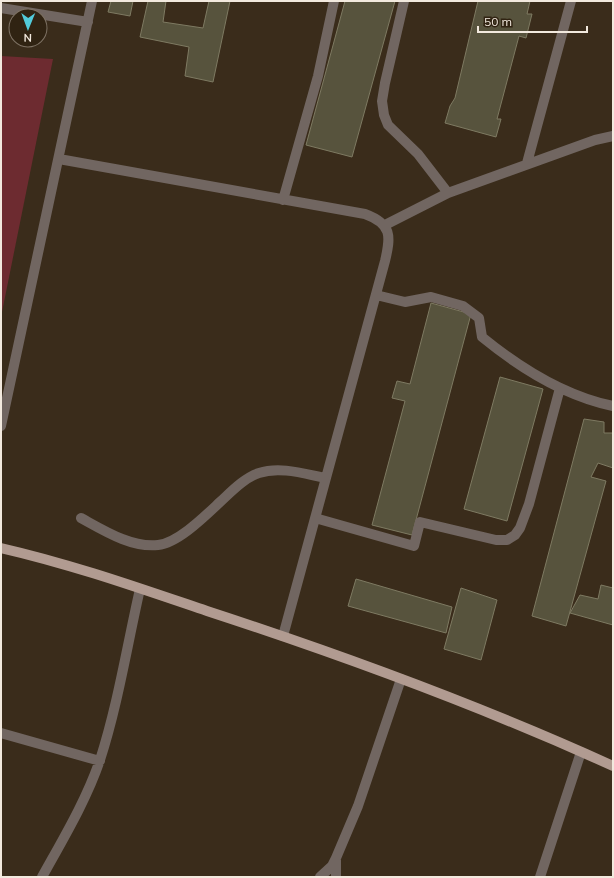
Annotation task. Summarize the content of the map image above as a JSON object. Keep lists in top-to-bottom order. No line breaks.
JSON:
{"scale_bar":"50 m","north":"bottom"}
